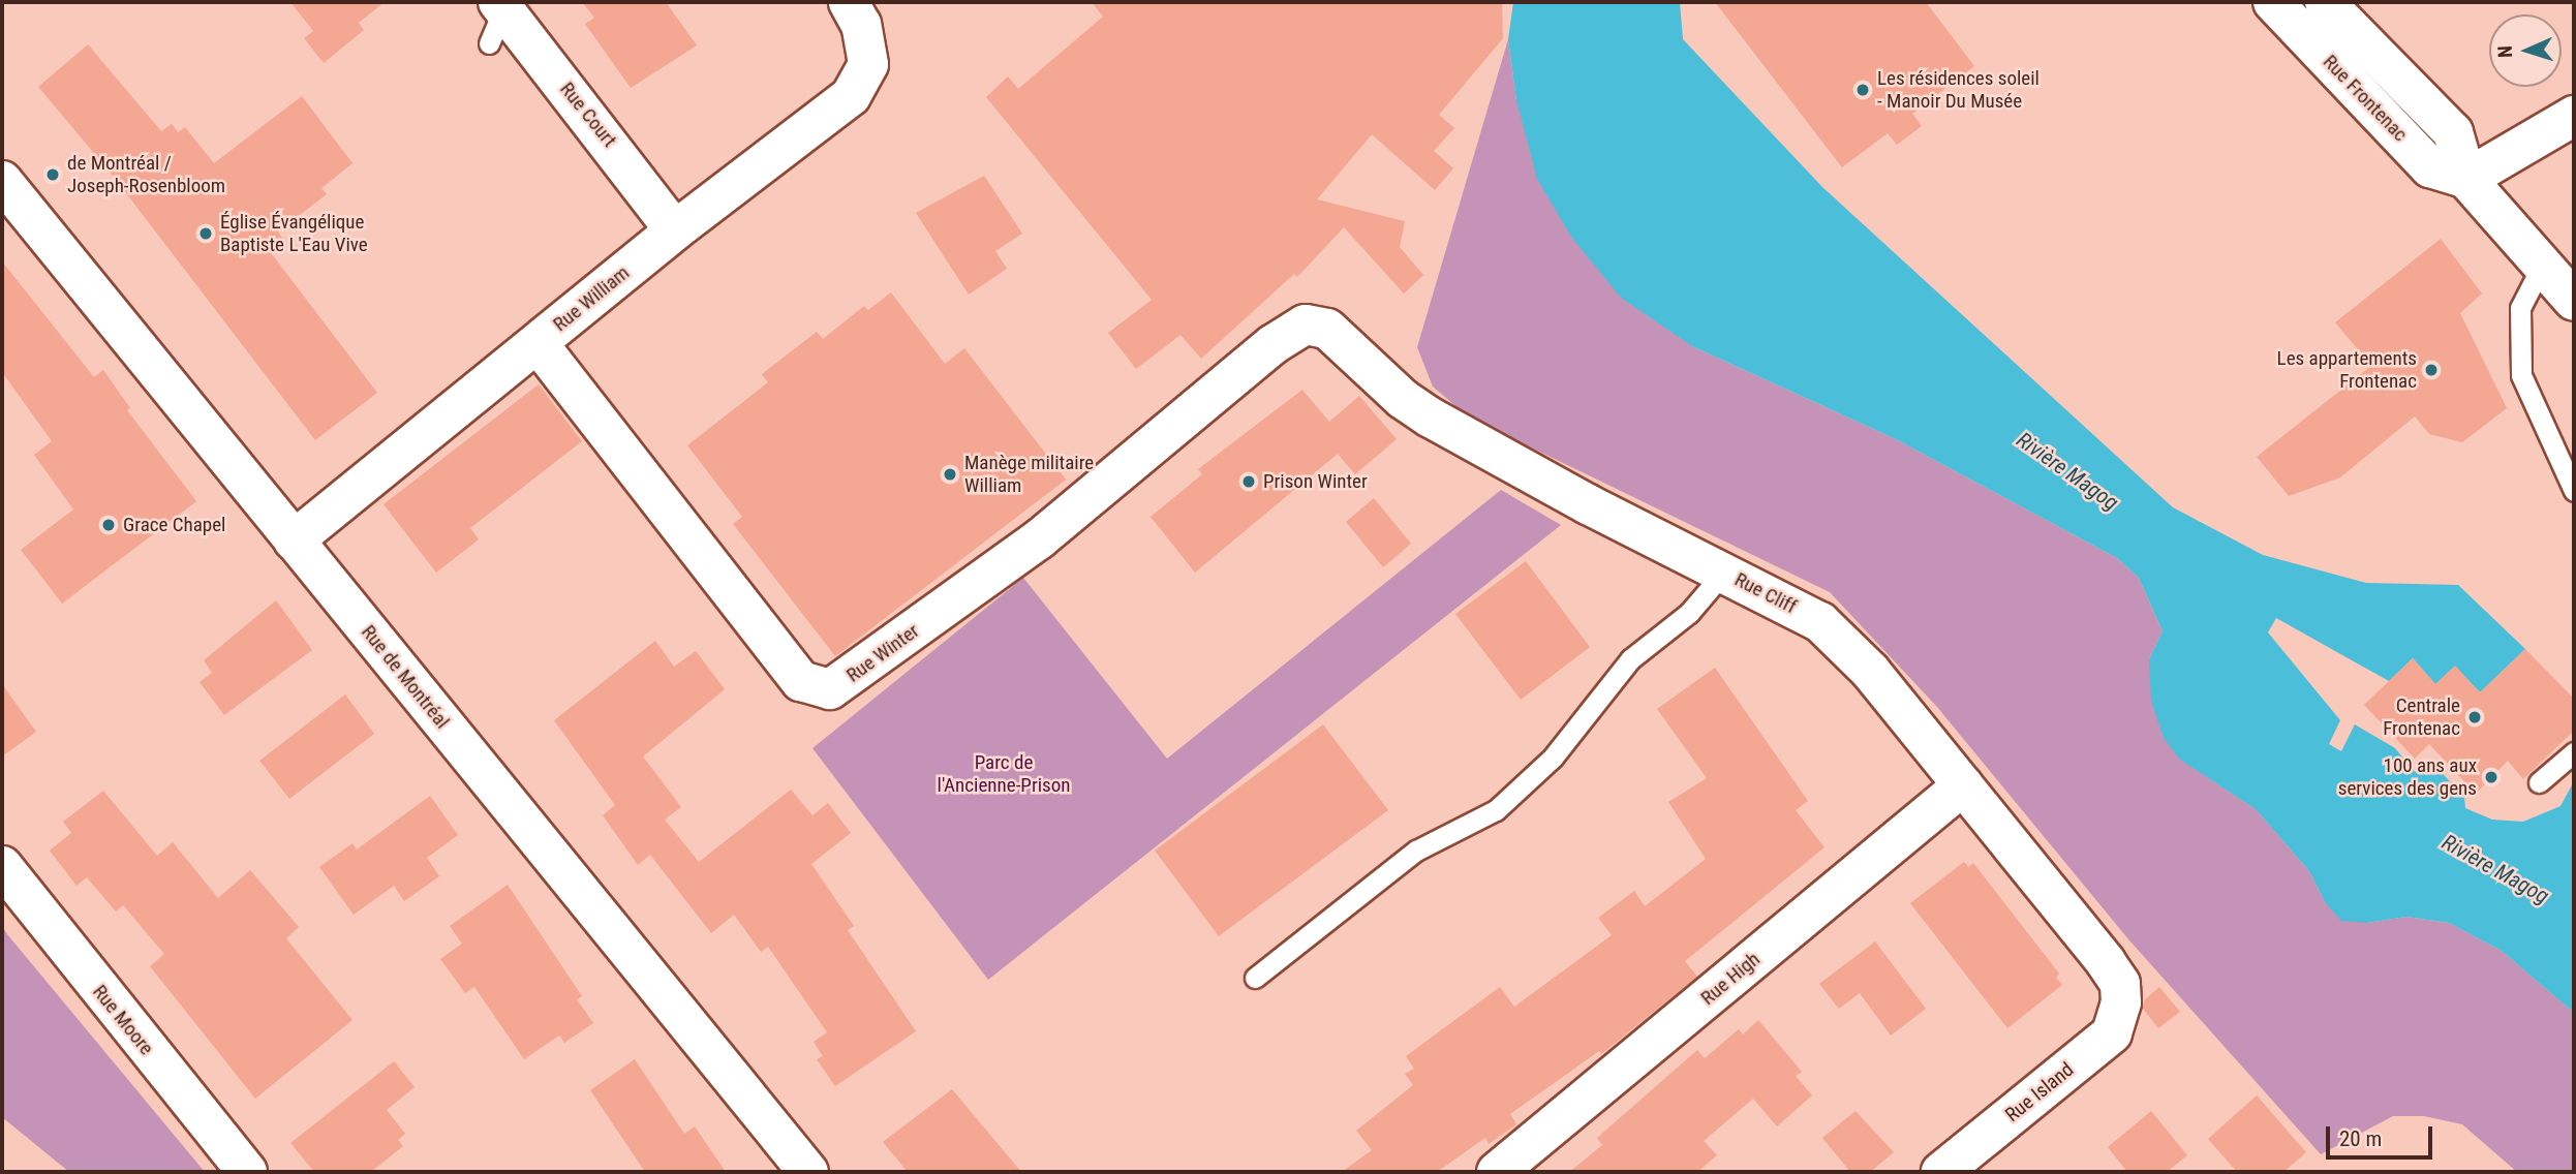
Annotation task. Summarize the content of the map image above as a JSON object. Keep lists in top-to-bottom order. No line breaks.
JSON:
{"streets":{"street":["Rue Frontenac","Rue Court","Rue William","Rue Cliff","Rue Winter","Rue de Montréal","Rue High","Rue Moore","Rue Island"]},"crossings":[["Rue Court","Rue William"],["Rue William","Rue Winter"],["Rue William","Rue de Montréal"],["Rue Cliff","Rue Winter"],["Rue Cliff","Rue High"],["Rue Cliff","Rue Island"]],"water":["Rivière Magog"],"parks":["Parc de l'Ancienne-Prison"],"places":["Les résidences soleil - Manoir Du Musée","de Montréal / Joseph-Rosenbloom","Église Évangélique Baptiste L'Eau Vive","Les appartements Frontenac","Manège militaire William","Prison Winter","Grace Chapel","Centrale Frontenac","100 ans aux services des gens"],"scale_bar":"20 m","north":"left"}
